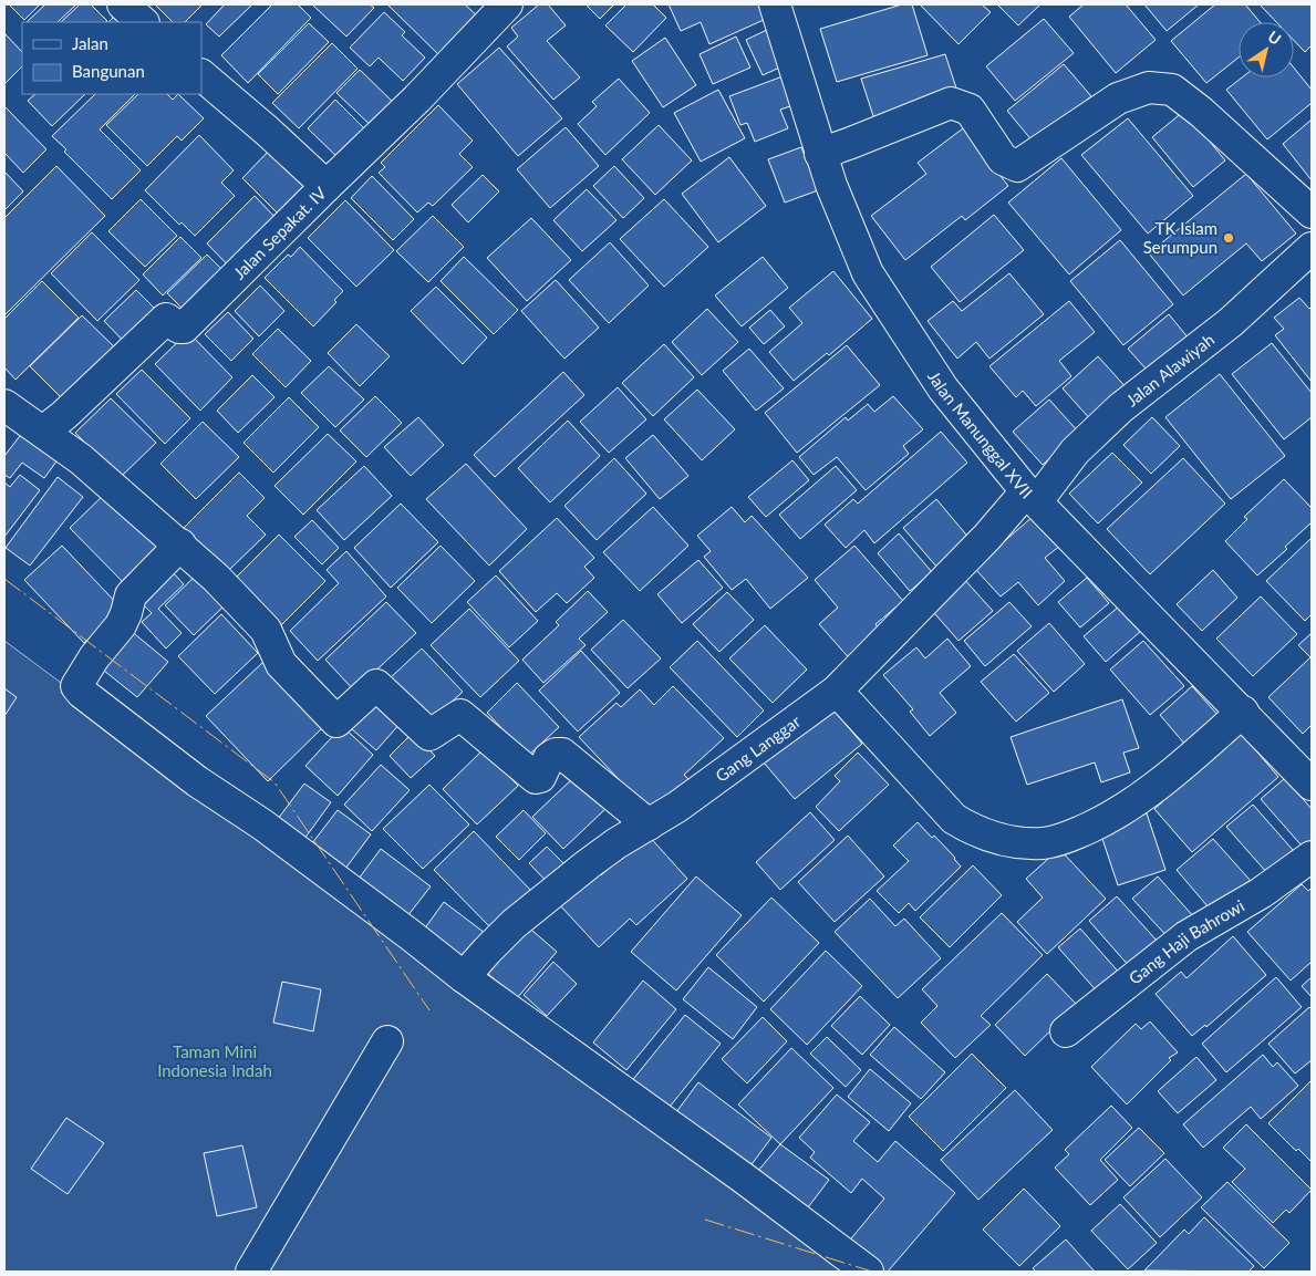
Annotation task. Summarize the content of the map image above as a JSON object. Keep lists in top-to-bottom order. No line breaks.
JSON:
{"streets":{"street":["Jalan Sepakat. IV","Jalan Alawiyah","Jalan Manunggal XVII","Gang Langgar","Gang Haji Bahrowi"]},"crossings":[["Jalan Alawiyah","Jalan Manunggal XVII"],["Jalan Alawiyah","Gang Langgar"],["Jalan Manunggal XVII","Gang Langgar"]],"parks":["Taman Mini Indonesia Indah"],"places":["TK Islam Serumpun"],"legend":["Jalan","Bangunan"],"north":"top right"}
